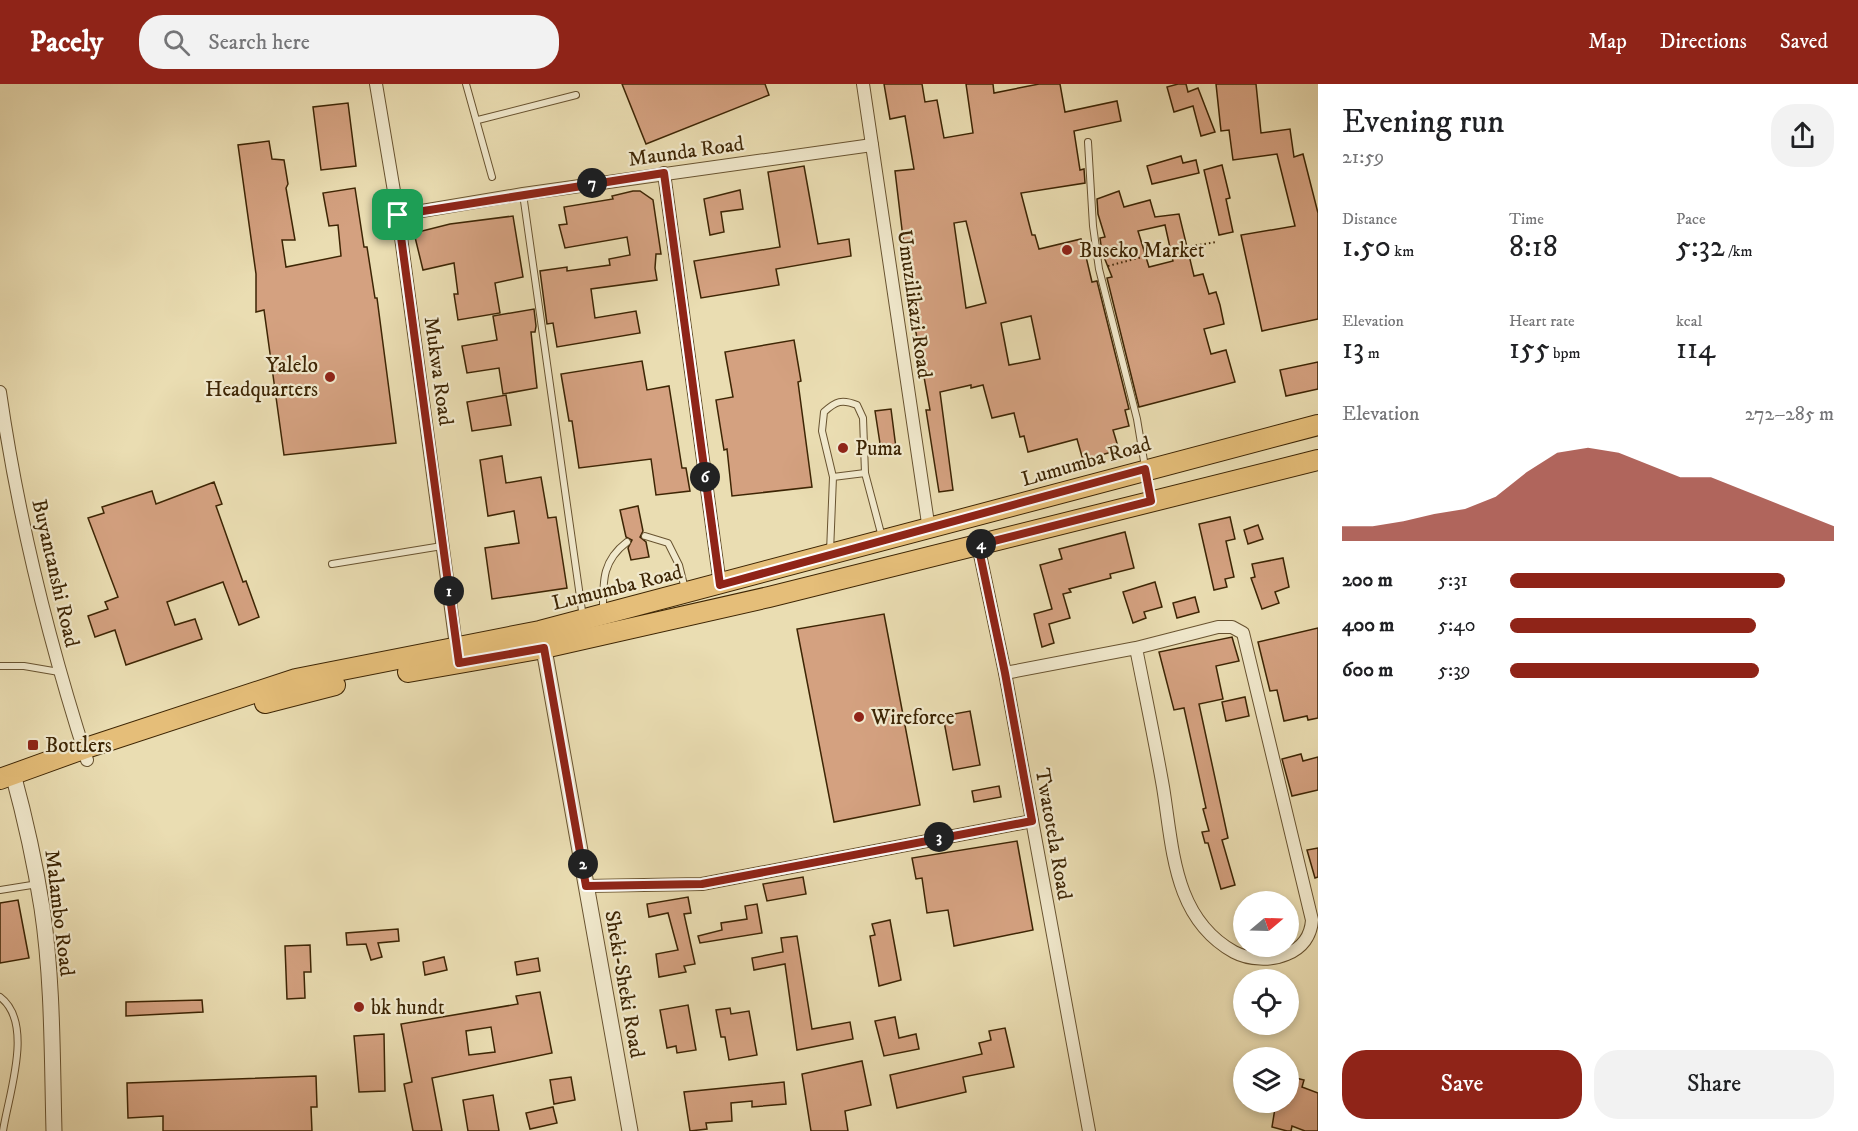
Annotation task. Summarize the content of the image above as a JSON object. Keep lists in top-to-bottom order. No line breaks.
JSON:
{"streets":{"main road":["Lumumba Road"],"street":["Maunda Road","Umuzilikazi Road","Mukwa Road","Buyantanshi Road","Twatotela Road","Malambo Road","Sheki-Sheki Road"]},"crossings":[["Maunda Road","Umuzilikazi Road"],["Maunda Road","Mukwa Road"],["Umuzilikazi Road","Lumumba Road"],["Mukwa Road","Lumumba Road"],["Lumumba Road","Buyantanshi Road"],["Lumumba Road","Twatotela Road"],["Lumumba Road","Malambo Road"],["Lumumba Road","Sheki-Sheki Road"]],"places":{"other":["Buseko Market","Yalelo Headquarters","Puma","Wireforce","bk hundt"],"transit":["Bottlers"]},"north":"right","page":{"header":"Pacely","search":"Search here","nav":["Map","Directions","Saved"],"heading":["Evening run","21:59"],"pins":["7","6","4","1","3","2"],"stats":[["Distance","1.50 km"],["Time","8:18"],["Pace","5:32 /km"],["Elevation","13 m"],["Heart rate","155 bpm"],["kcal","114"]],"chart":["Elevation","272–285 m"],"list":[{"name":"200 m","note":"5:31"},{"name":"400 m","note":"5:40"},{"name":"600 m","note":"5:39"}],"buttons":["Save","Share"]}}
